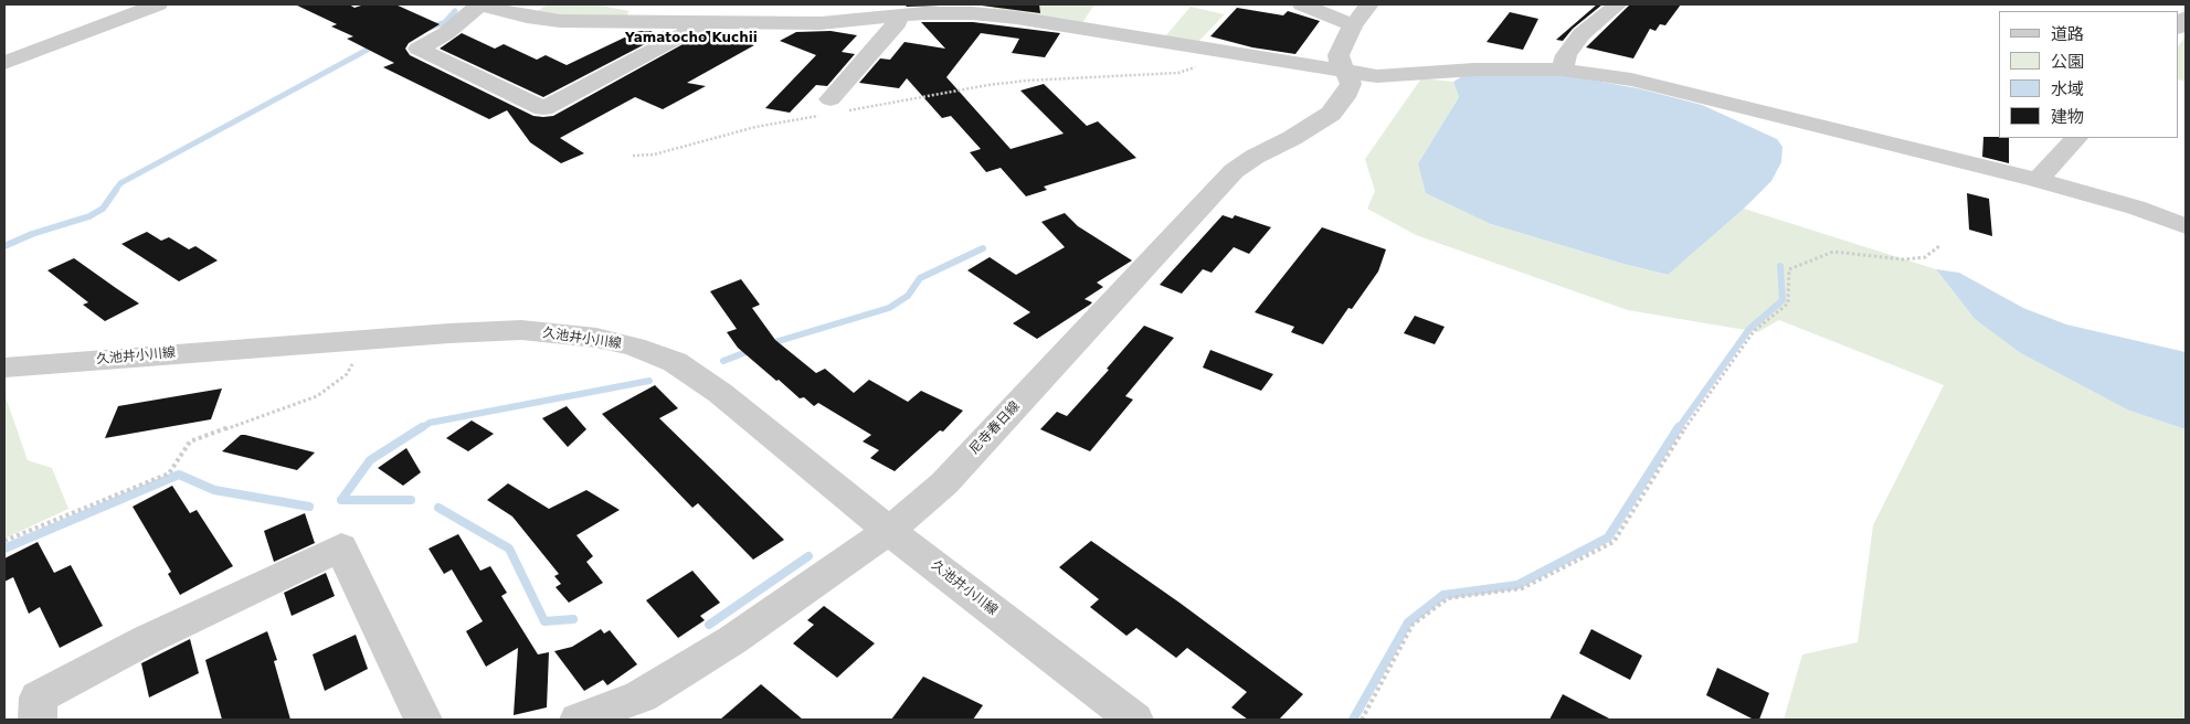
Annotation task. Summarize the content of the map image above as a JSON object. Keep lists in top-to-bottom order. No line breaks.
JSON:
{"streets":{"street":["久池井小川線","尼寺春日線"]},"crossings":[["久池井小川線","尼寺春日線"]],"districts":["Yamatocho Kuchii"],"legend":["道路","公園","水域","建物"]}
